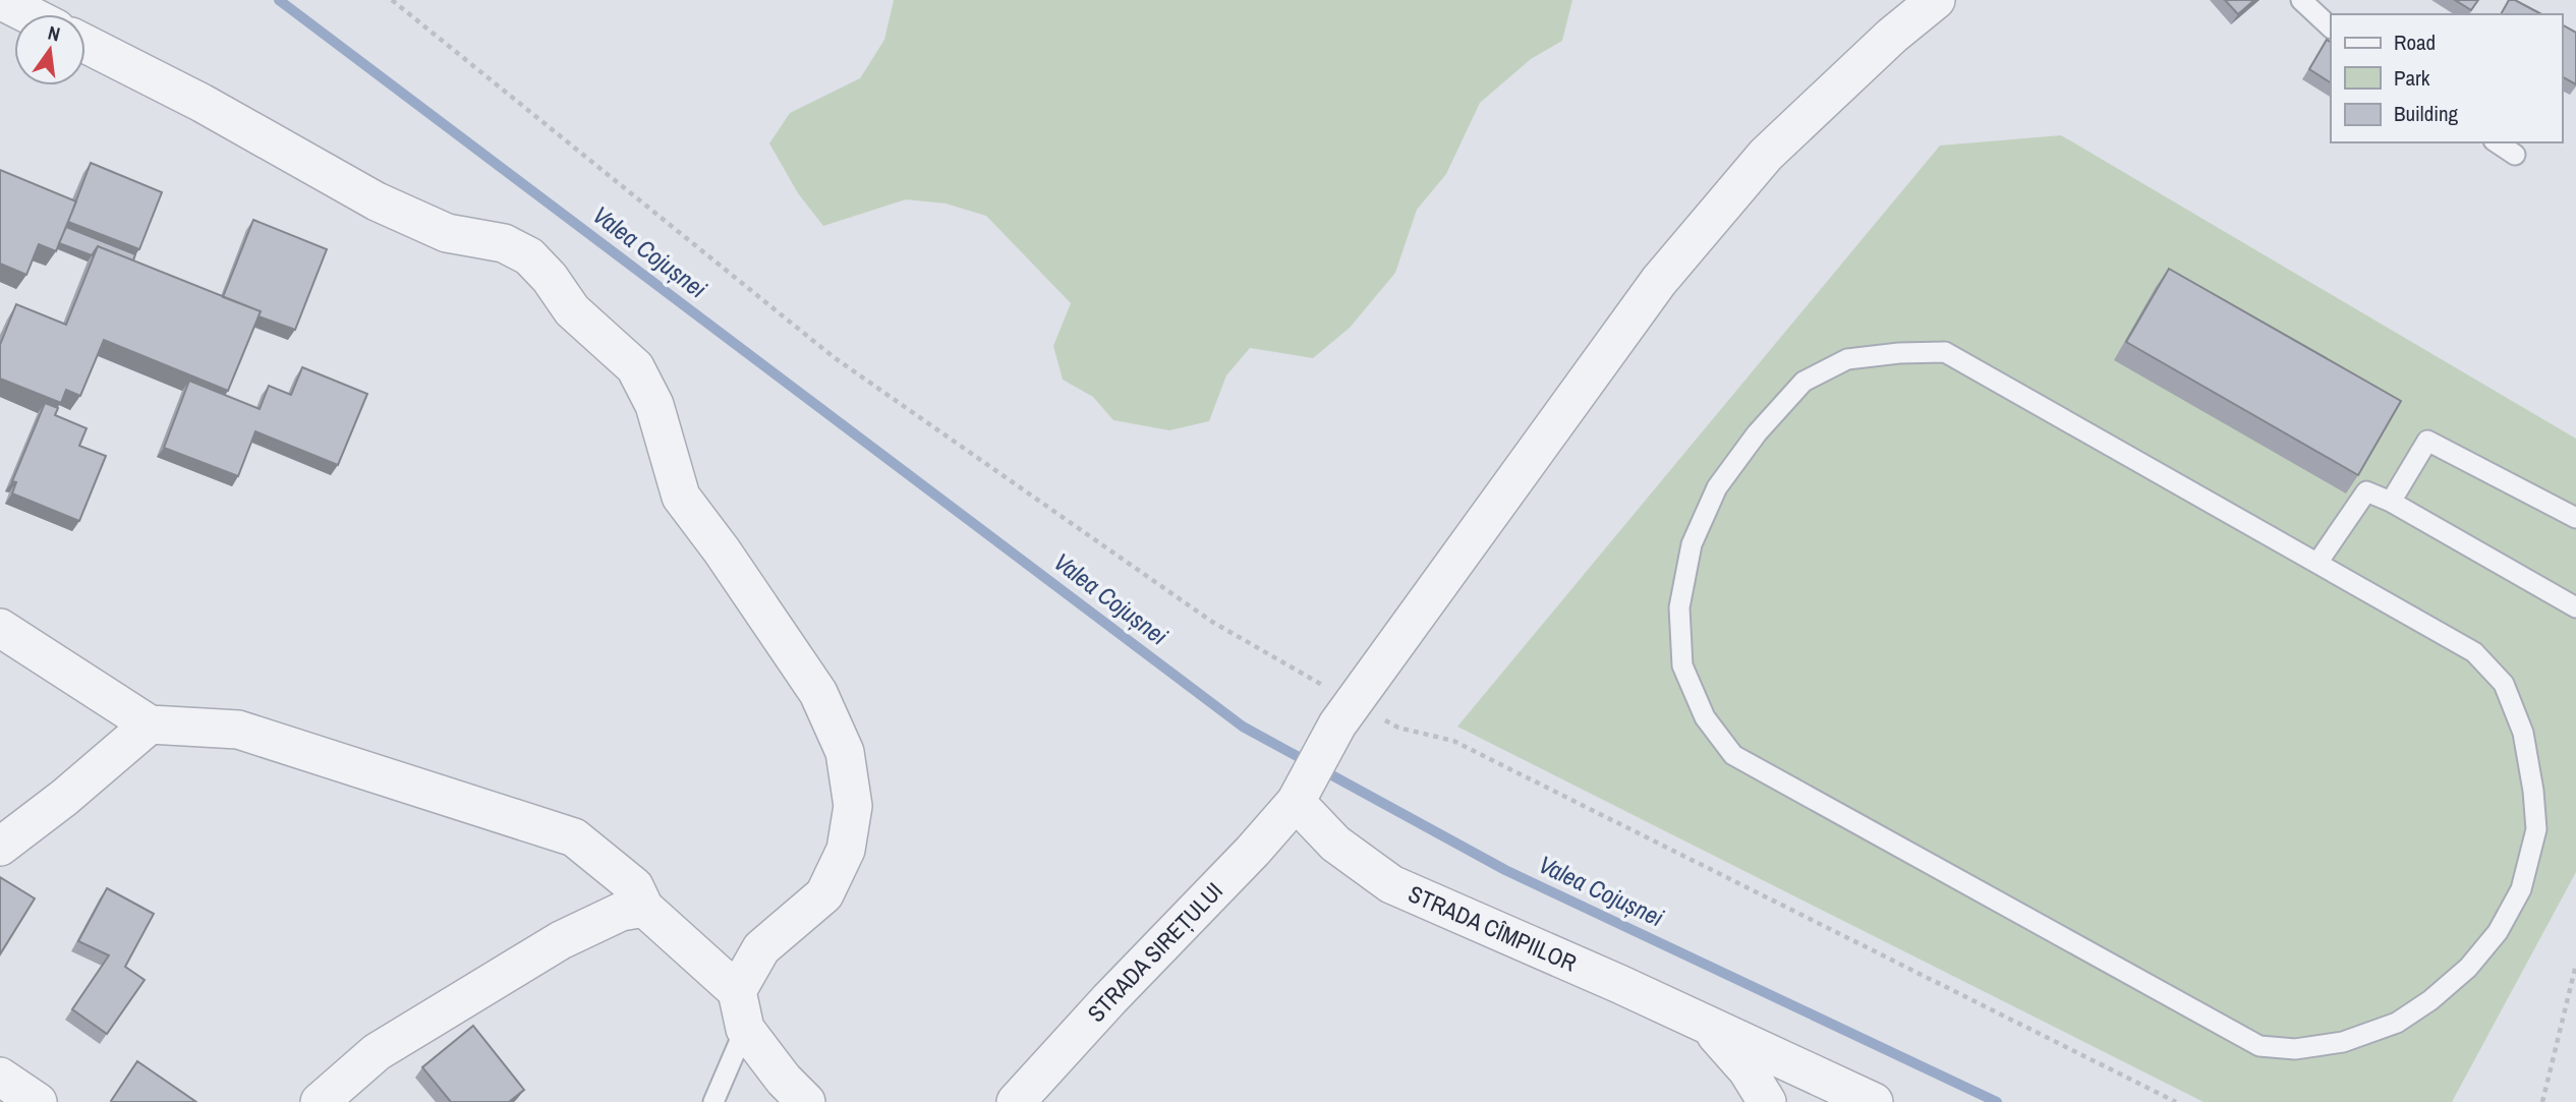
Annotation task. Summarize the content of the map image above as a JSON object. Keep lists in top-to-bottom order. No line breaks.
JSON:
{"streets":{"street":["STRADA CÎMPIILOR","STRADA SIREȚULUI"]},"crossings":[["STRADA CÎMPIILOR","STRADA SIREȚULUI"]],"water":["Valea Cojușnei"],"legend":["Road","Park","Building"],"north":"top"}
